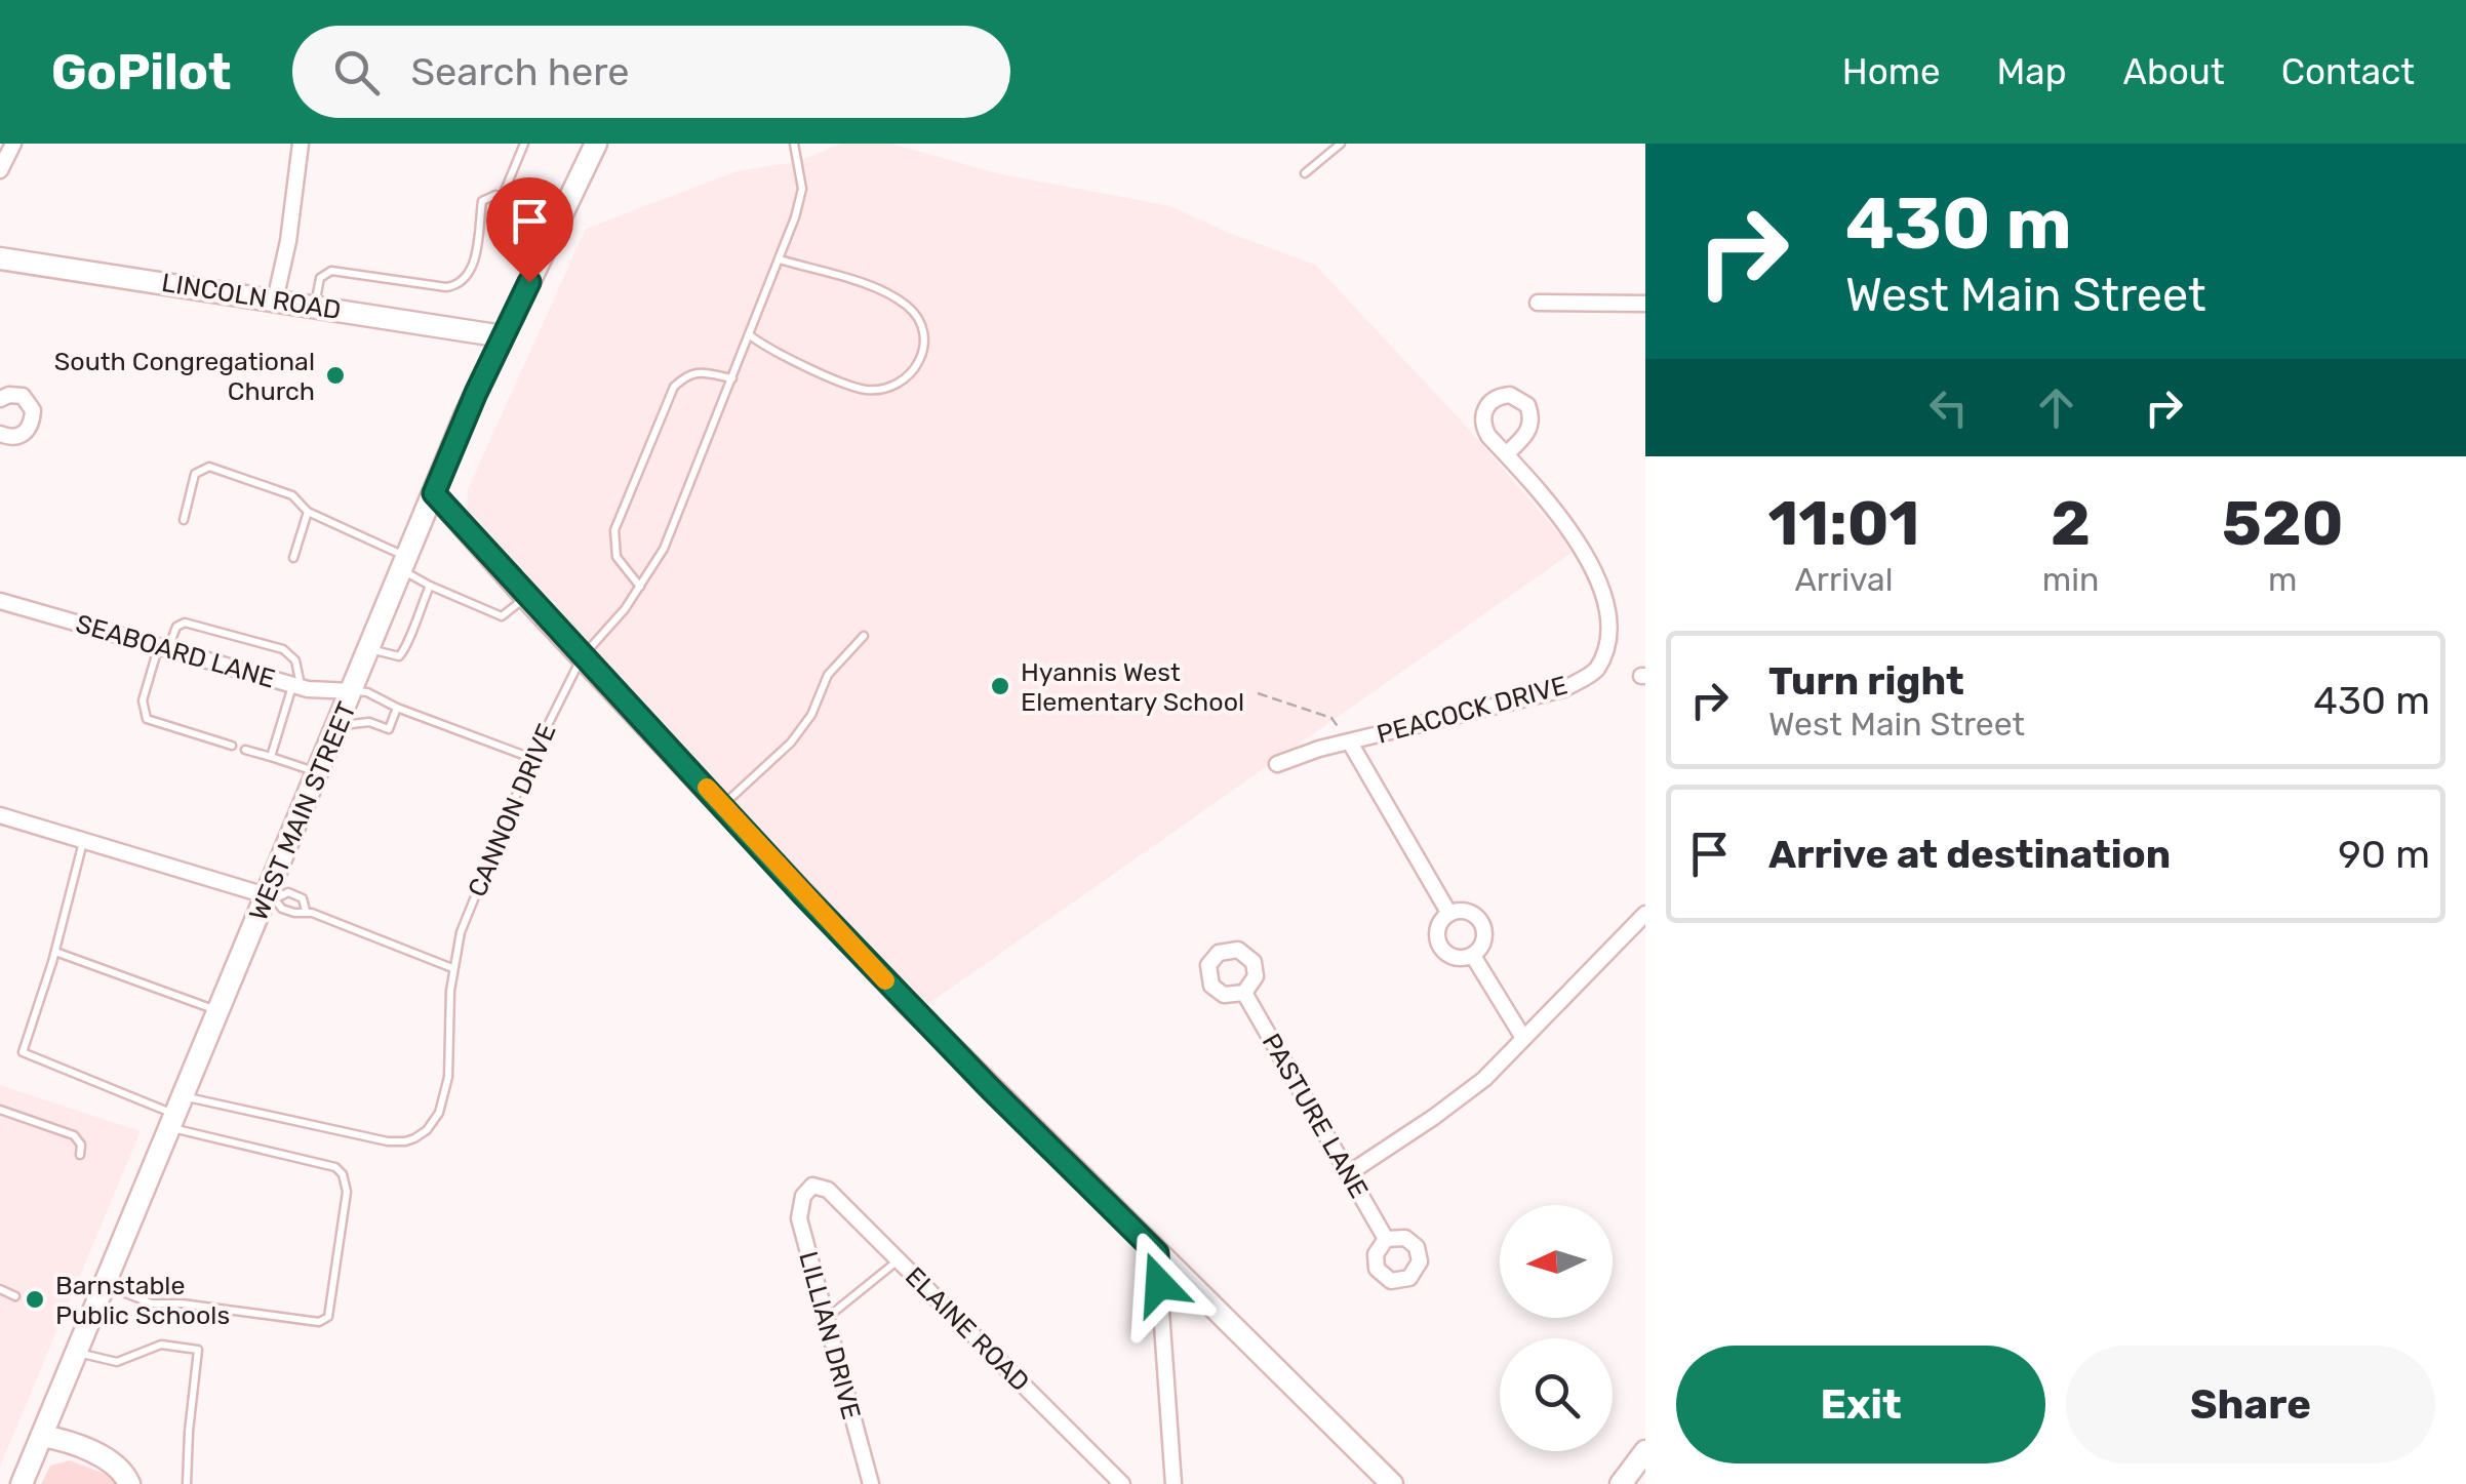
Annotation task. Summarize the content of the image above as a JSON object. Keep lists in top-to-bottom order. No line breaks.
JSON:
{"streets":{"street":["LINCOLN ROAD","SEABOARD LANE","PEACOCK DRIVE","WEST MAIN STREET","PASTURE LANE","ELAINE ROAD","LILLIAN DRIVE"],"lane":["CANNON DRIVE"]},"crossings":[["LINCOLN ROAD","WEST MAIN STREET"],["SEABOARD LANE","WEST MAIN STREET"],["CANNON DRIVE","WEST MAIN STREET"],["ELAINE ROAD","LILLIAN DRIVE"]],"places":["South Congregational Church","Hyannis West Elementary School","Barnstable Public Schools"],"north":"left","page":{"header":"GoPilot","search":"Search here","nav":["Home","Map","About","Contact"],"turn":["430 m","West Main Street"],"eta":["11:01","Arrival","2","min","520","m"],"list":[{"name":"Turn right","note":"West Main Street","value":"430 m"},{"name":"Arrive at destination","value":"90 m"}],"buttons":["Exit","Share"]}}
